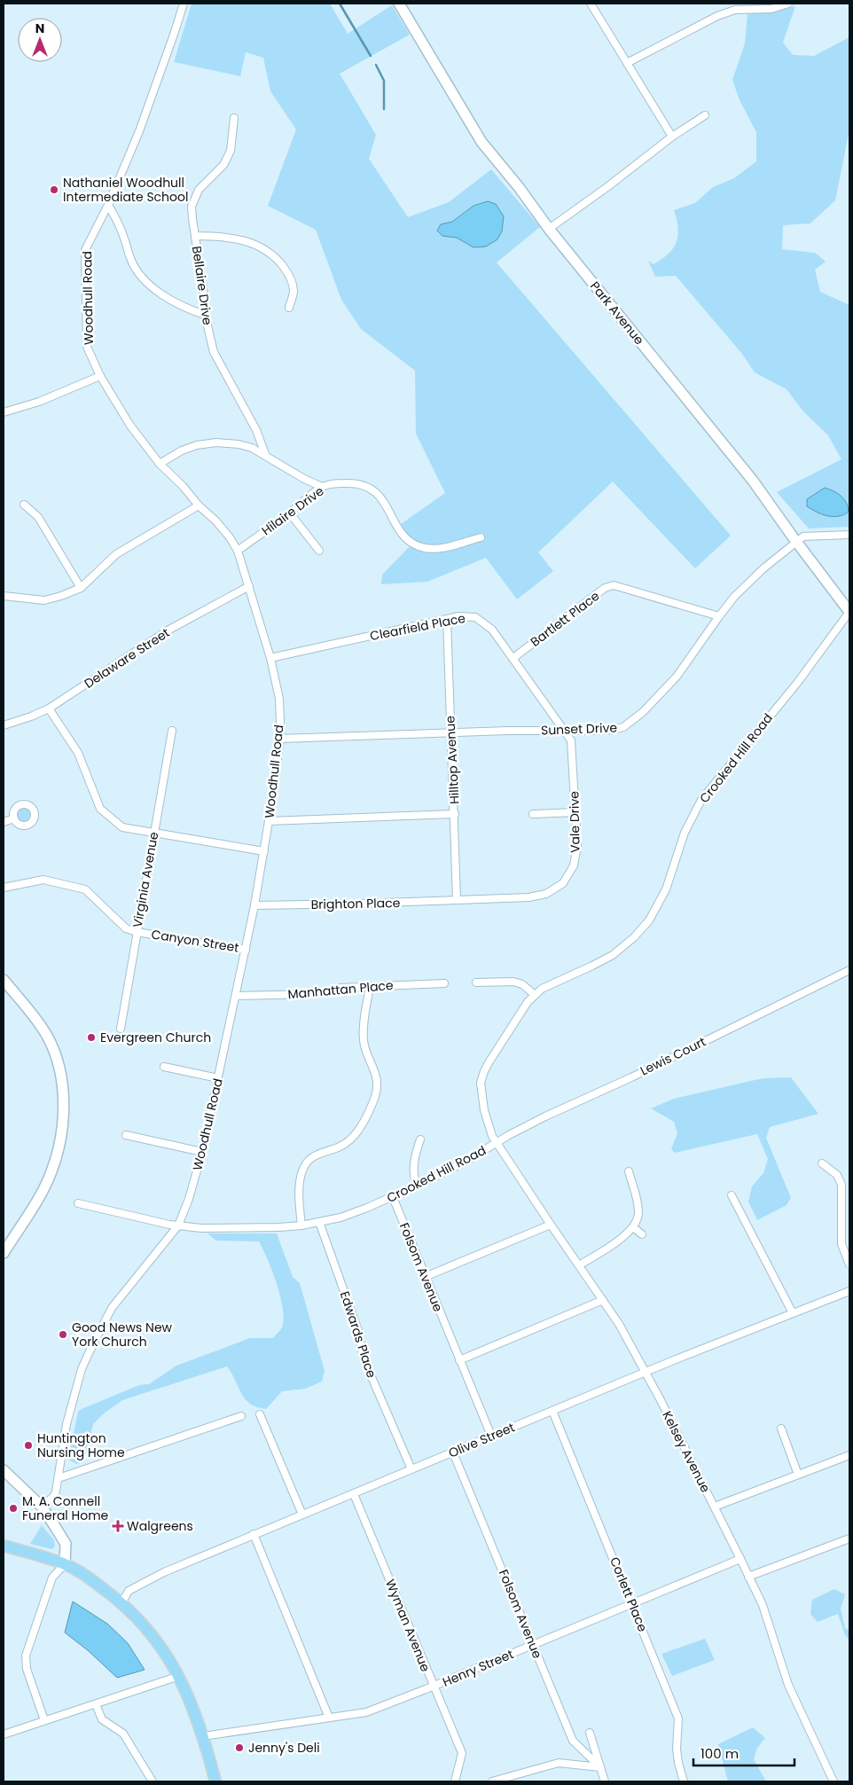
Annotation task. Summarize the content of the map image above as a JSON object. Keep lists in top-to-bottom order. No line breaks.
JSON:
{"streets":{"main road":["Park Avenue"],"street":["Bellaire Drive","Woodhull Road","Hilaire Drive","Bartlett Place","Clearfield Place","Delaware Street","Sunset Drive","Crooked Hill Road","Hilltop Avenue","Vale Drive","Virginia Avenue","Brighton Place","Canyon Street","Manhattan Place","Lewis Court","Folsom Avenue","Edwards Place","Olive Street","Kelsey Avenue","Corlett Place","Wyman Avenue","Henry Street"]},"crossings":[["Woodhull Road","Hilaire Drive"],["Woodhull Road","Clearfield Place"],["Woodhull Road","Delaware Street"],["Woodhull Road","Sunset Drive"],["Woodhull Road","Crooked Hill Road"],["Woodhull Road","Brighton Place"],["Woodhull Road","Canyon Street"],["Woodhull Road","Manhattan Place"],["Park Avenue","Sunset Drive"],["Park Avenue","Crooked Hill Road"],["Bartlett Place","Clearfield Place"],["Bartlett Place","Sunset Drive"],["Clearfield Place","Sunset Drive"],["Clearfield Place","Hilltop Avenue"],["Clearfield Place","Vale Drive"],["Sunset Drive","Hilltop Avenue"],["Sunset Drive","Vale Drive"],["Crooked Hill Road","Lewis Court"],["Crooked Hill Road","Folsom Avenue"],["Crooked Hill Road","Edwards Place"],["Crooked Hill Road","Kelsey Avenue"],["Hilltop Avenue","Vale Drive"],["Hilltop Avenue","Brighton Place"],["Vale Drive","Brighton Place"],["Virginia Avenue","Canyon Street"],["Lewis Court","Kelsey Avenue"],["Folsom Avenue","Olive Street"],["Folsom Avenue","Henry Street"],["Edwards Place","Olive Street"],["Olive Street","Kelsey Avenue"],["Olive Street","Corlett Place"],["Olive Street","Wyman Avenue"],["Kelsey Avenue","Henry Street"],["Corlett Place","Henry Street"],["Wyman Avenue","Henry Street"]],"places":{"other":["Nathaniel Woodhull Intermediate School","Evergreen Church","Good News New York Church","Huntington Nursing Home","M. A. Connell Funeral Home","Jenny's Deli"],"health":["Walgreens"]},"scale_bar":"100 m","north":"top"}
